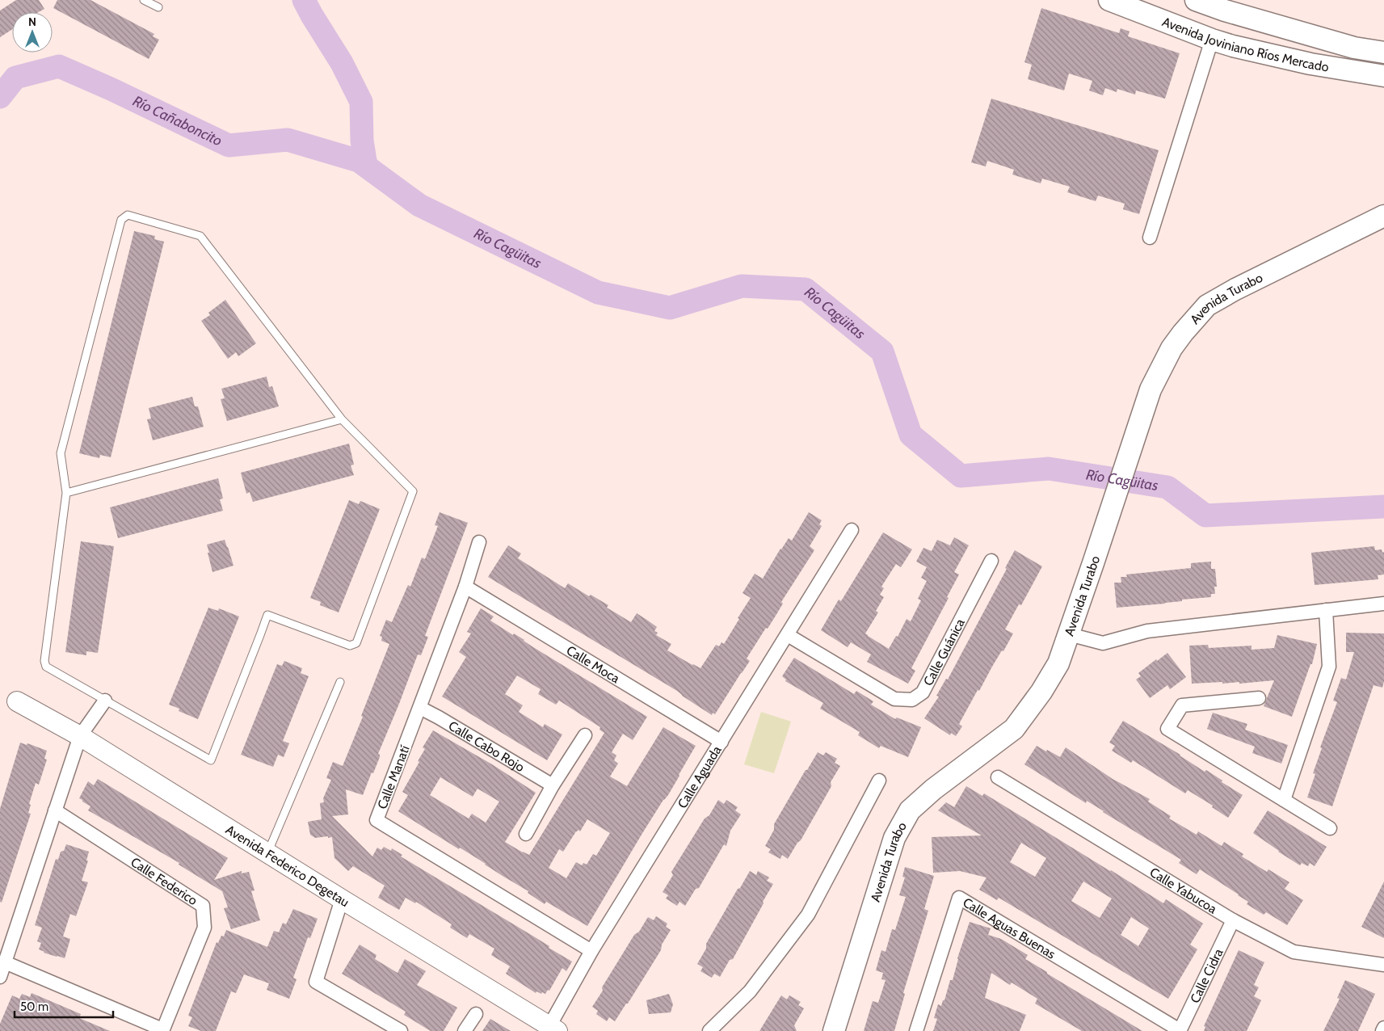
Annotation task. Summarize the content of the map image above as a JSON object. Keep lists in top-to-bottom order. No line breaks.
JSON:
{"streets":{"main road":["Avenida Joviniano Ríos Mercado","Avenida Turabo"],"street":["Calle Guánica","Calle Moca","Calle Cabo Rojo","Calle Manatí","Calle Aguada","Avenida Federico Degetau","Calle Federico","Calle Yabucoa","Calle Aguas Buenas","Calle Cidra"]},"crossings":[["Calle Guánica","Calle Aguada"],["Calle Moca","Calle Manatí"],["Calle Moca","Calle Aguada"],["Calle Cabo Rojo","Calle Manatí"],["Calle Manatí","Calle Aguada"],["Calle Aguada","Avenida Federico Degetau"],["Calle Yabucoa","Calle Cidra"],["Calle Aguas Buenas","Calle Cidra"]],"water":["Río Cañaboncito","Río Cagüitas"],"scale_bar":"50 m","north":"top"}
